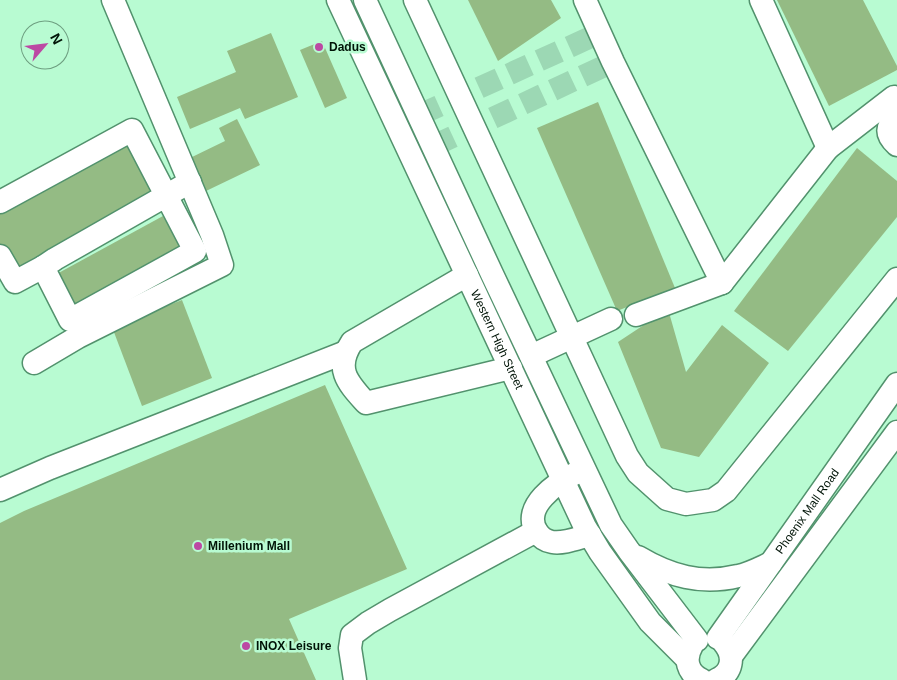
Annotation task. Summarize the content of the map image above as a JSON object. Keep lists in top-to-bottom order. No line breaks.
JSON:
{"streets":{"street":["Western High Street","Phoenix Mall Road"]},"crossings":[["Western High Street","Phoenix Mall Road"]],"places":["Dadus","Millenium Mall","INOX Leisure"],"north":"top right"}
